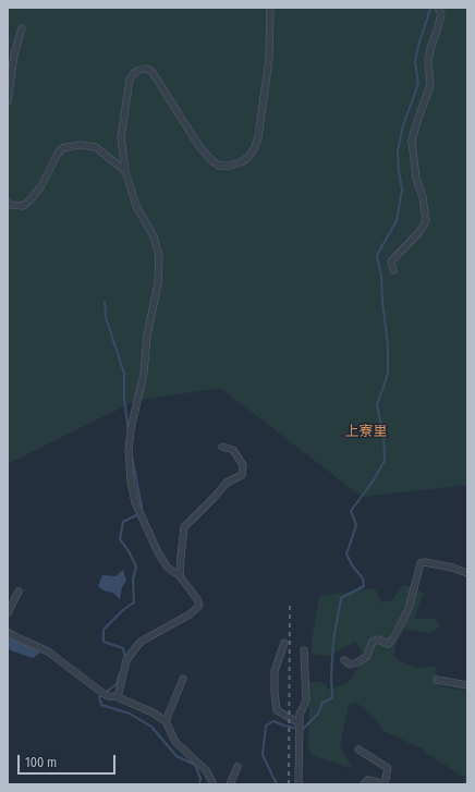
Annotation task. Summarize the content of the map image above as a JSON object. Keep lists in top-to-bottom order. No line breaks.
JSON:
{"districts":["上寮里"],"scale_bar":"100 m"}
